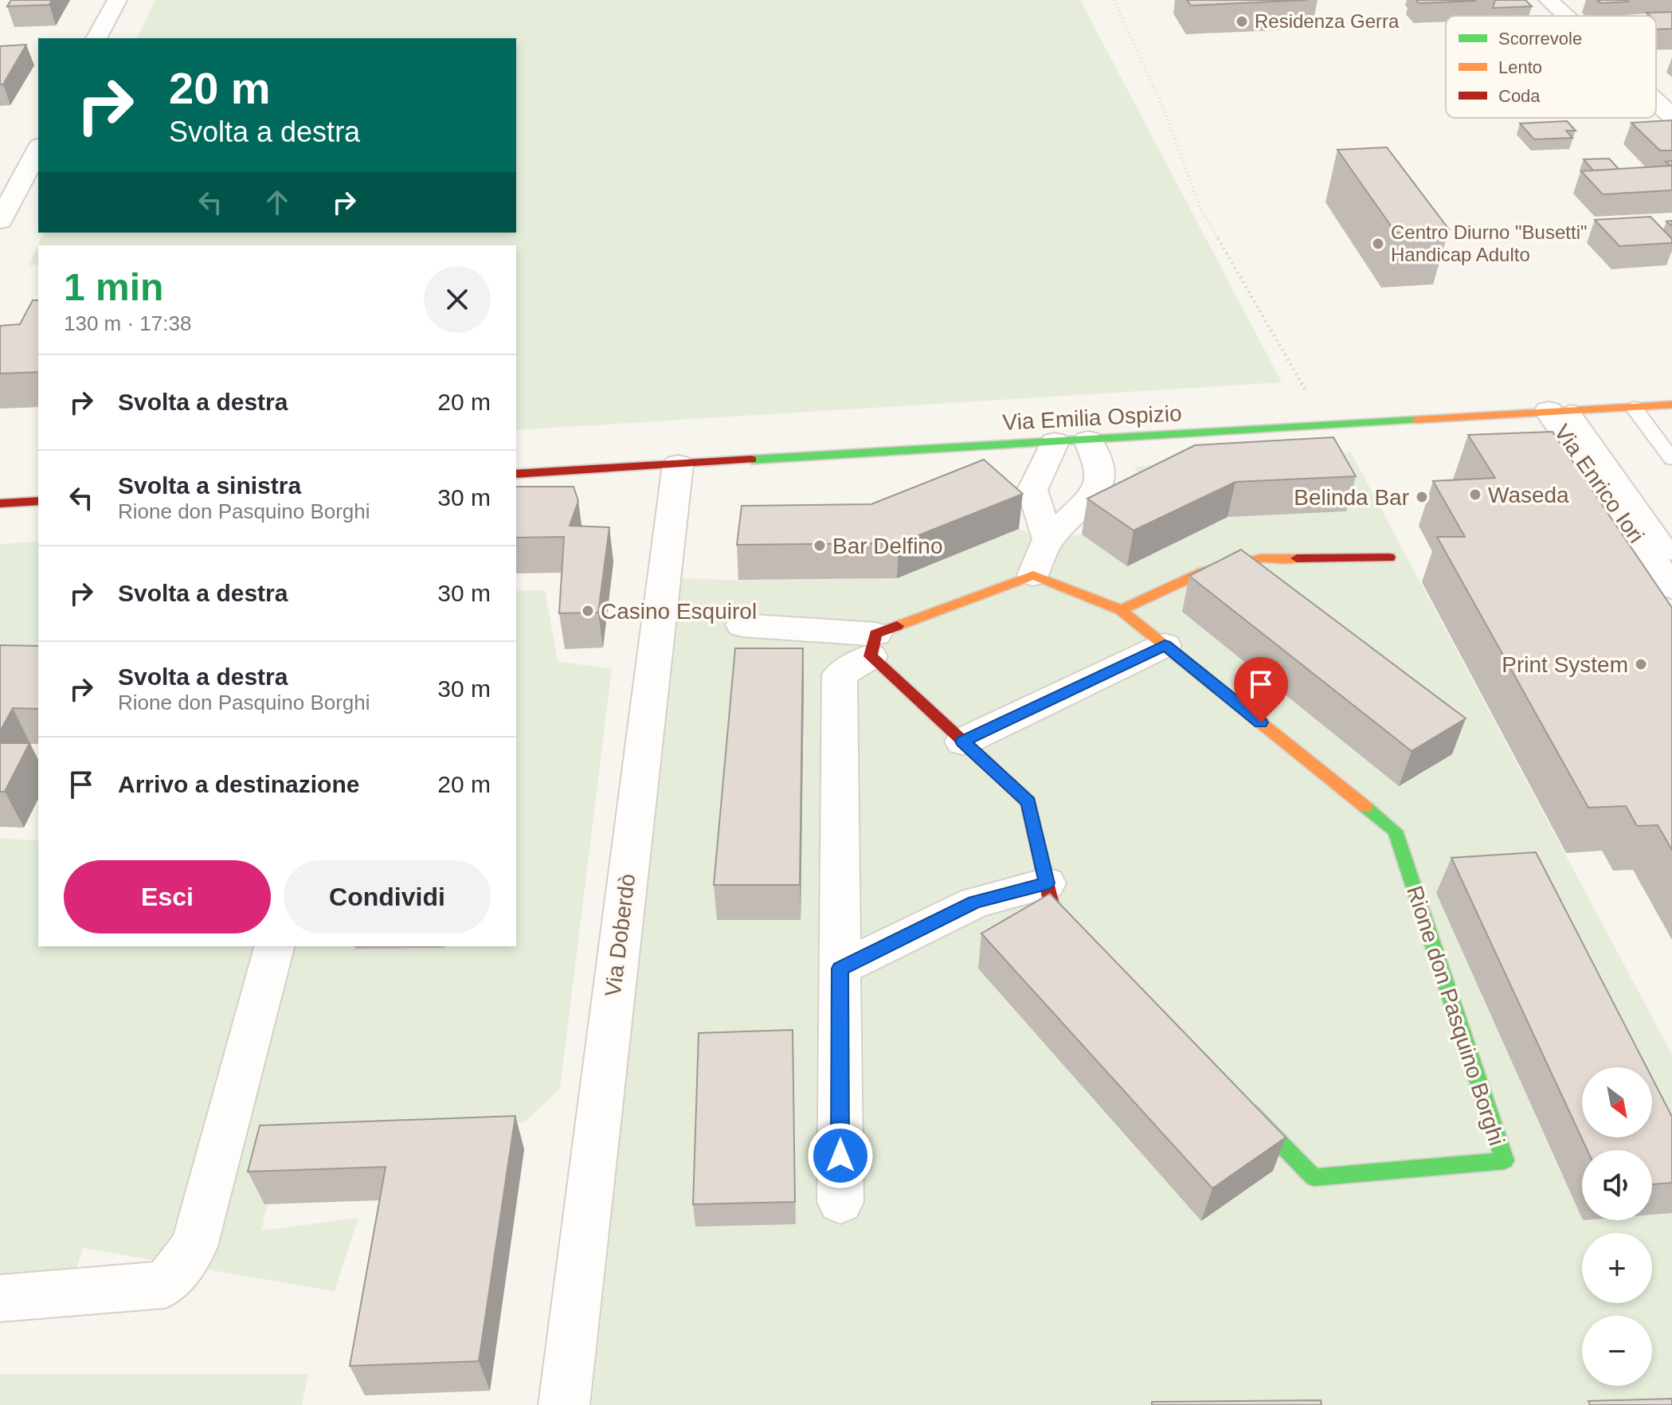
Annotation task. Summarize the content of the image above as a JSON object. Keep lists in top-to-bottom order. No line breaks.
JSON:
{"streets":{"street":["Via Emilia Ospizio","Via Enrico Iori","Via Doberdò","Rione don Pasquino Borghi"]},"crossings":[["Via Emilia Ospizio","Via Enrico Iori"],["Via Emilia Ospizio","Via Doberdò"]],"places":["Residenza Gerra","Centro Diurno \"Busetti\" Handicap Adulto","Waseda","Belinda Bar","Bar Delfino","Casino Esquirol","Print System"],"legend":["Scorrevole","Lento","Coda"],"north":"bottom right","page":{"turn":["20 m","Svolta a destra"],"heading":["1 min","130 m · 17:38"],"list":[{"name":"Svolta a destra","value":"20 m"},{"name":"Svolta a sinistra","note":"Rione don Pasquino Borghi","value":"30 m"},{"name":"Svolta a destra","value":"30 m"},{"name":"Svolta a destra","note":"Rione don Pasquino Borghi","value":"30 m"},{"name":"Arrivo a destinazione","value":"20 m"}],"buttons":["Esci","Condividi"],"map_buttons":["+","−"]}}
